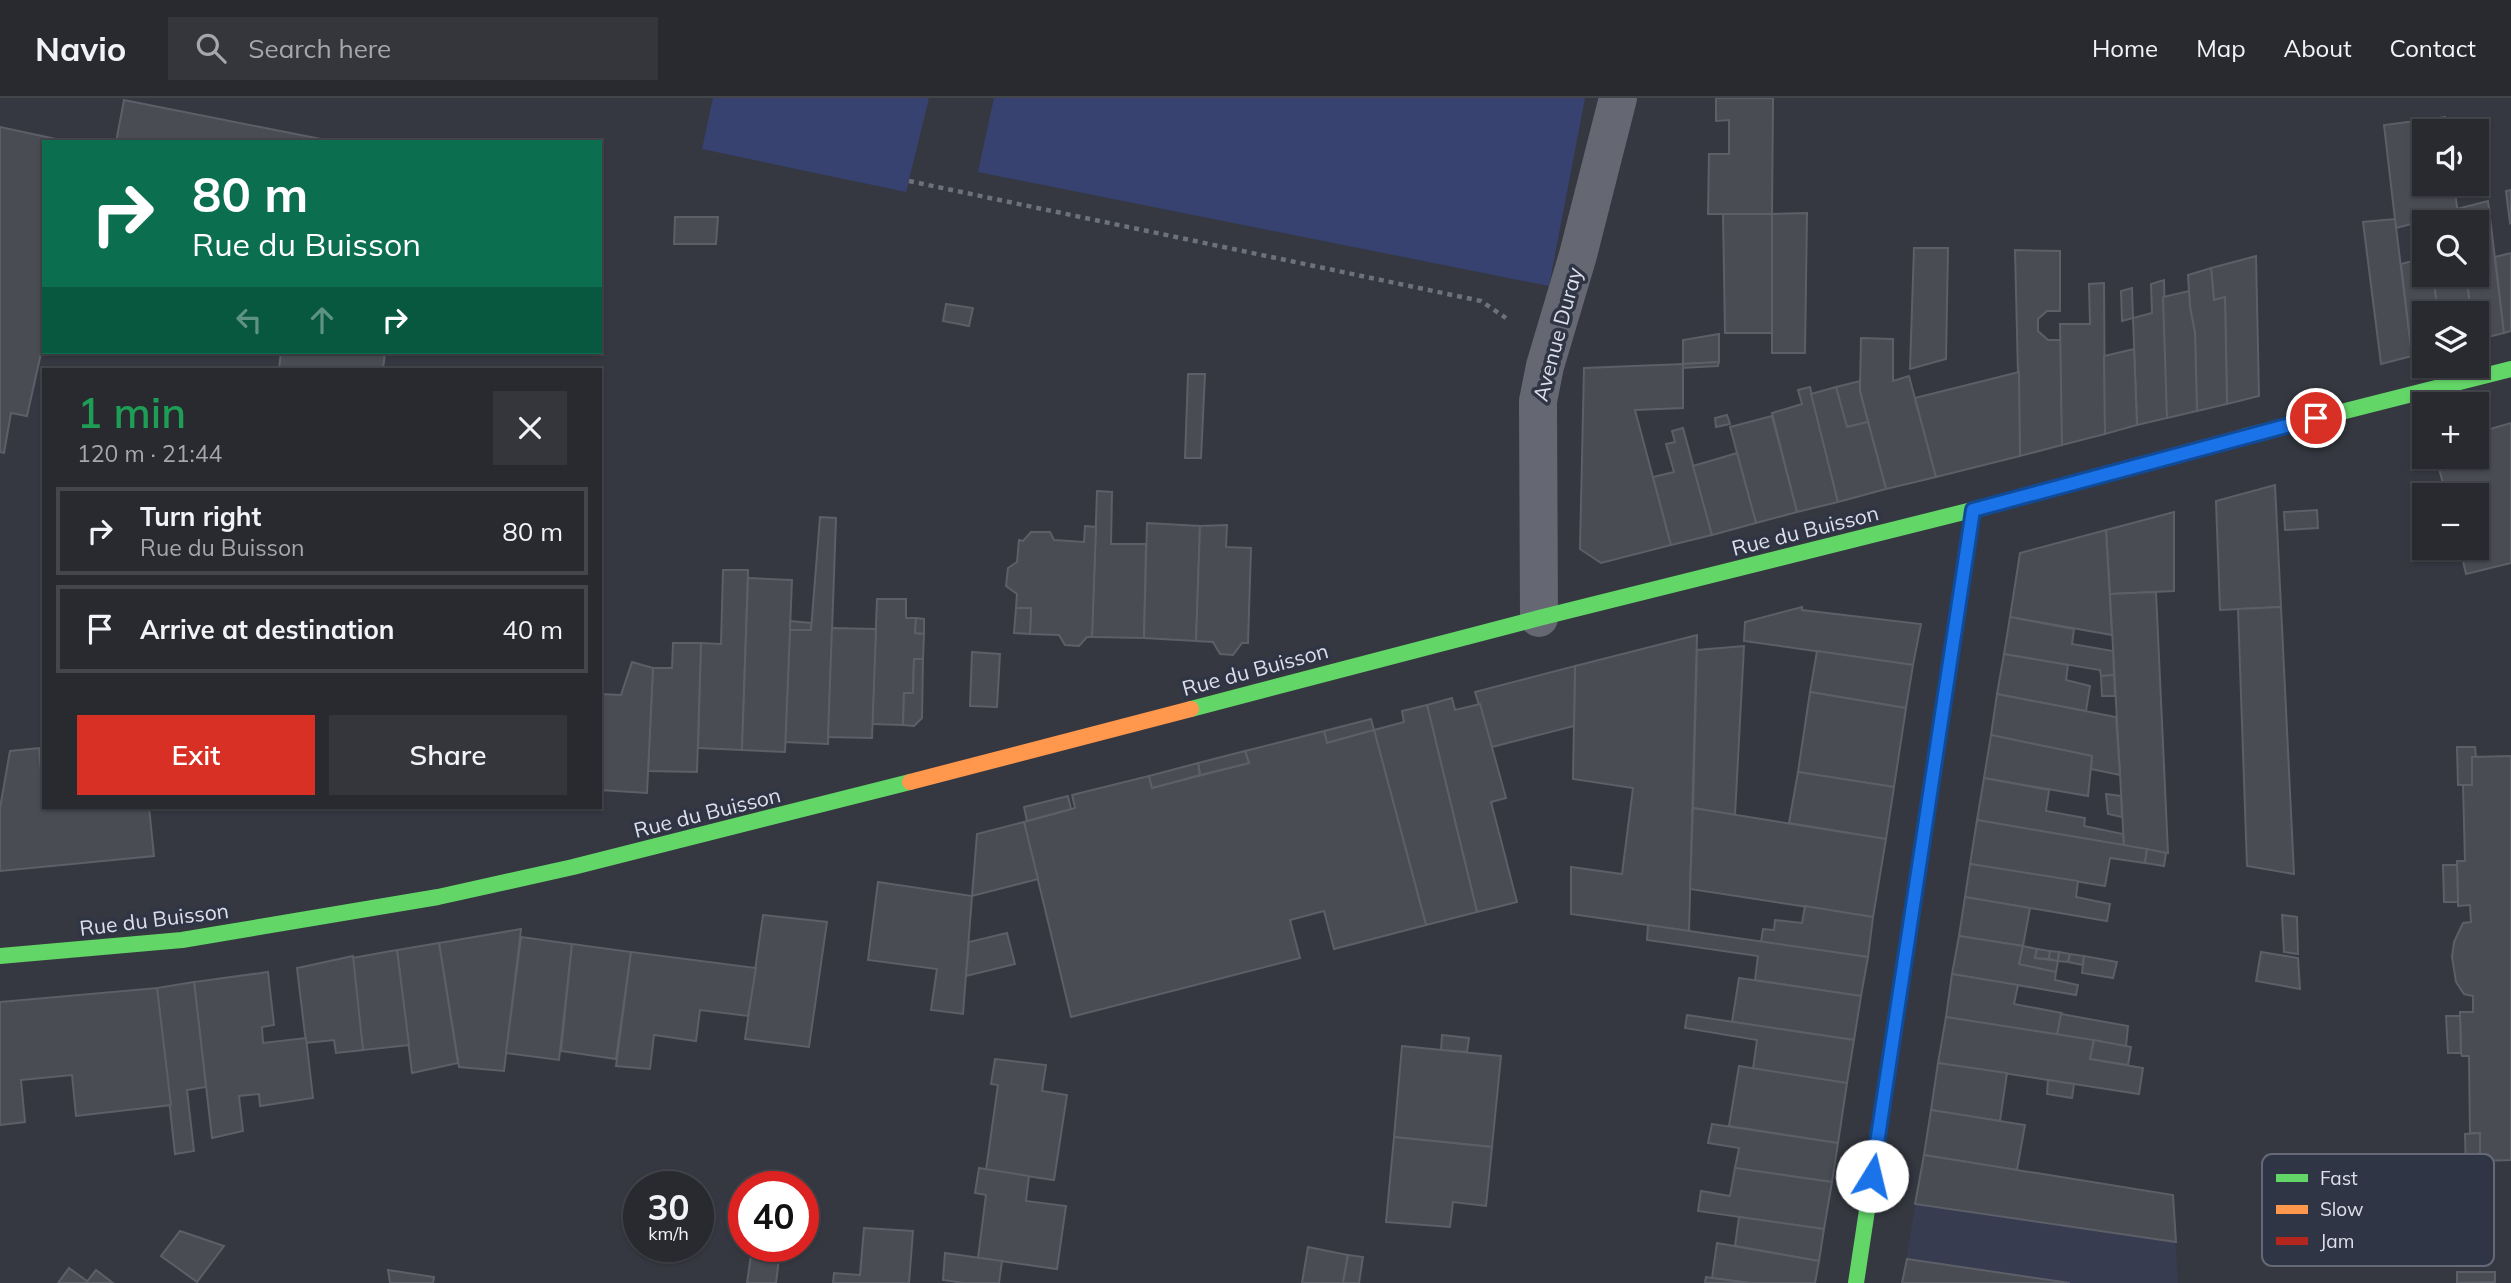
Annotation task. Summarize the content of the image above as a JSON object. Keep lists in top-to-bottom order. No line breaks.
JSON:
{"streets":{"street":["Avenue Duray","Rue du Buisson"]},"crossings":[["Avenue Duray","Rue du Buisson"]],"legend":["Fast","Slow","Jam"],"page":{"header":"Navio","search":"Search here","nav":["Home","Map","About","Contact"],"map_buttons":["+","−"],"turn":["80 m","Rue du Buisson"],"heading":["1 min","120 m · 21:44"],"list":[{"name":"Turn right","note":"Rue du Buisson","value":"80 m"},{"name":"Arrive at destination","value":"40 m"}],"buttons":["Exit","Share"],"speed":"30 km/h","limit":"40"}}
